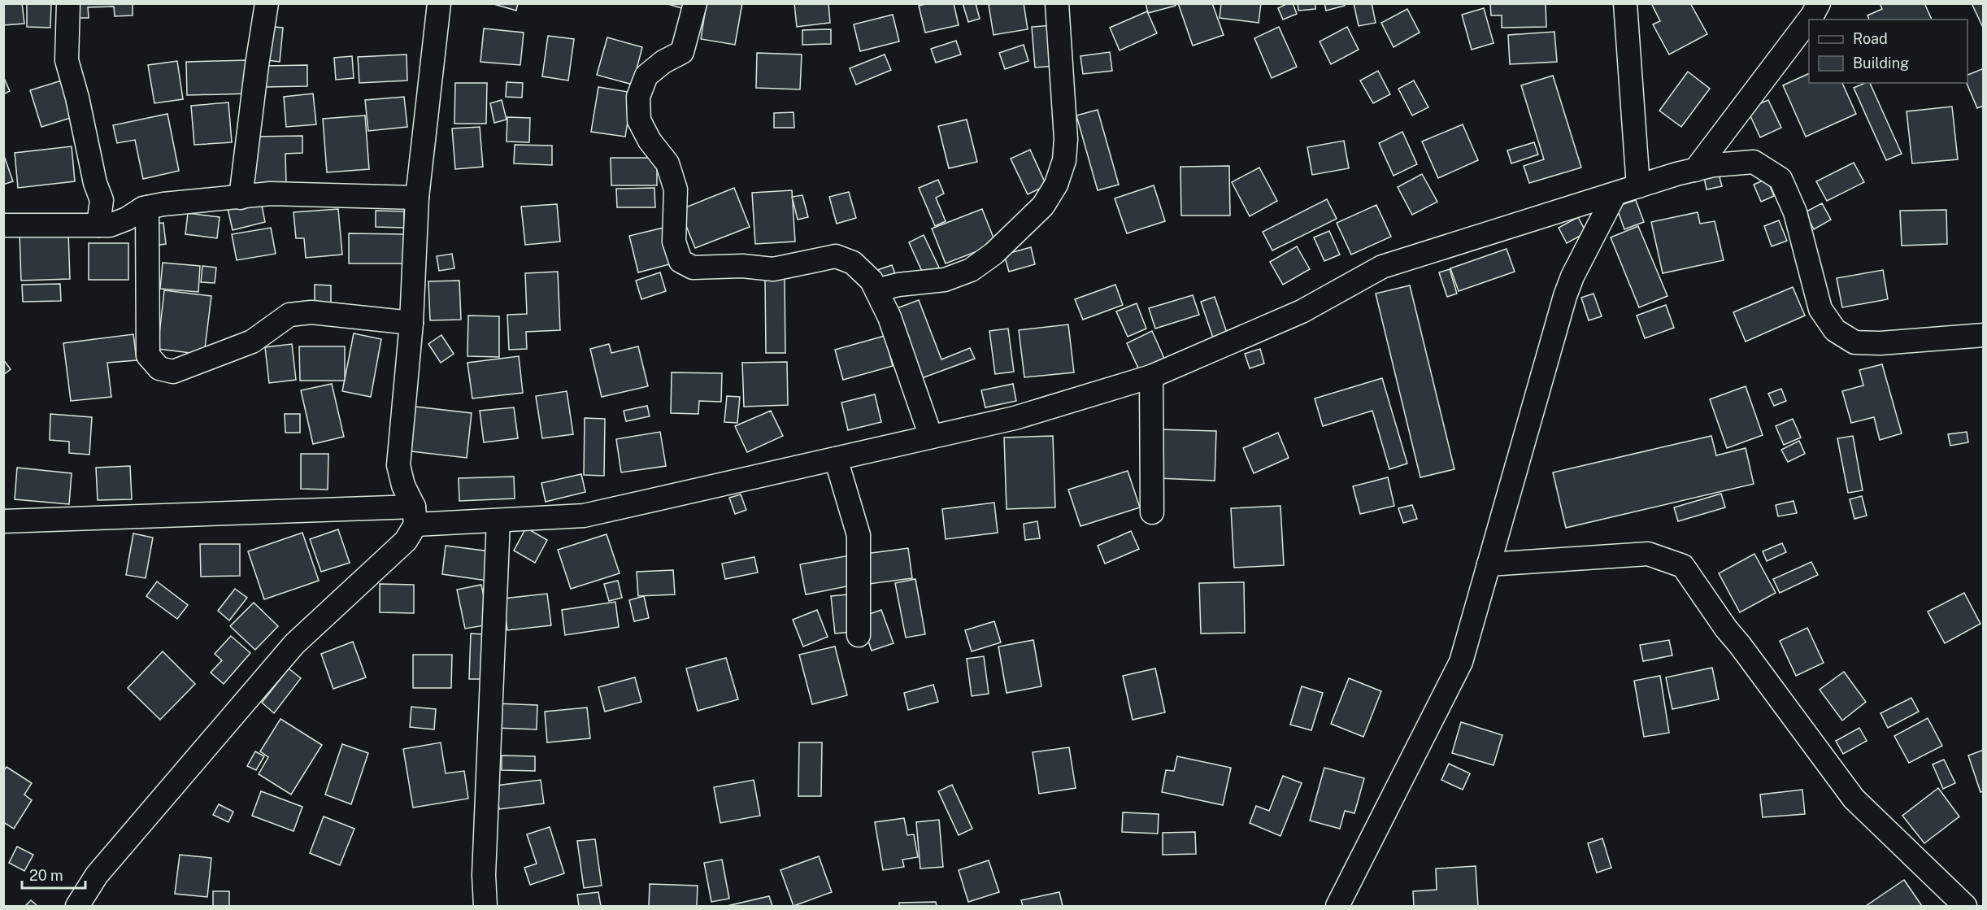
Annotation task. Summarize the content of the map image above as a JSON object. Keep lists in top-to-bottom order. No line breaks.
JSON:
{"legend":["Road","Building"],"scale_bar":"20 m"}
